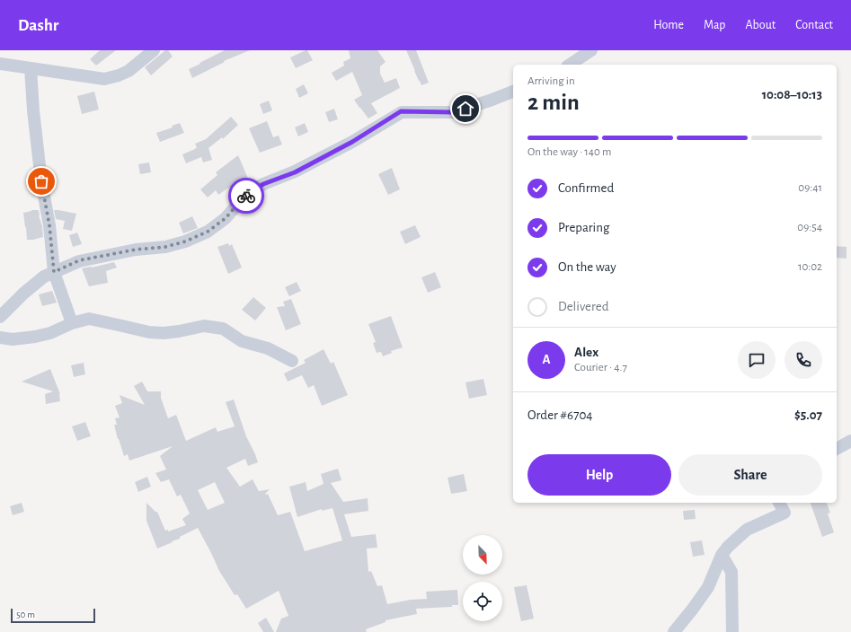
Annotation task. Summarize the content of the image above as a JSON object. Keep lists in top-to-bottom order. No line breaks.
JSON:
{"scale_bar":"50 m","north":"bottom right","page":{"header":"Dashr","nav":["Home","Map","About","Contact"],"heading":["2 min","Arriving in","10:08–10:13"],"panel":["Alex","Courier · 4.7","Order #6704","$5.07"],"bar":"On the way · 140 m","list":[["Confirmed","09:41"],["Preparing","09:54"],["On the way","10:02"],"Delivered"],"round":"A","buttons":["Help","Share"],"scale":"50 m"}}
